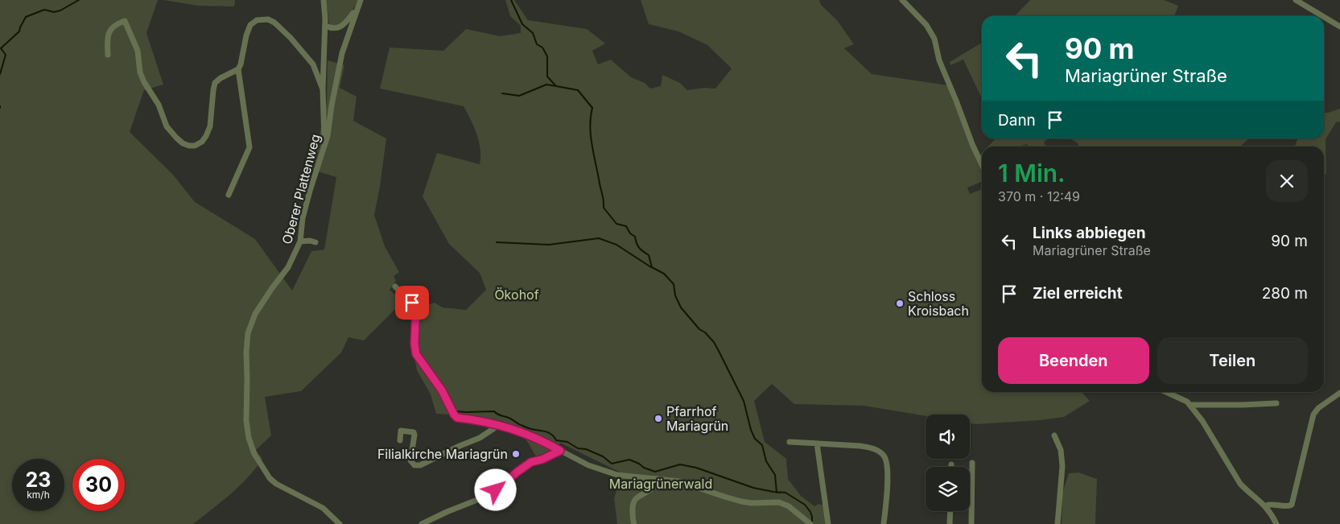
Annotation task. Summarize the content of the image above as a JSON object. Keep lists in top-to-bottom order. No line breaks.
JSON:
{"streets":{"street":["Oberer Plattenweg"]},"parks":["Ökohof","Mariagrünerwald"],"places":["Schloss Kroisbach","Pfarrhof Mariagrün","Filialkirche Mariagrün"],"page":{"turn":["90 m","Mariagrüner Straße"],"then":"Dann","heading":["1 Min.","370 m · 12:49"],"list":[{"name":"Links abbiegen","note":"Mariagrüner Straße","value":"90 m"},{"name":"Ziel erreicht","value":"280 m"}],"buttons":["Beenden","Teilen"],"speed":"23 km/h","limit":"30"}}
